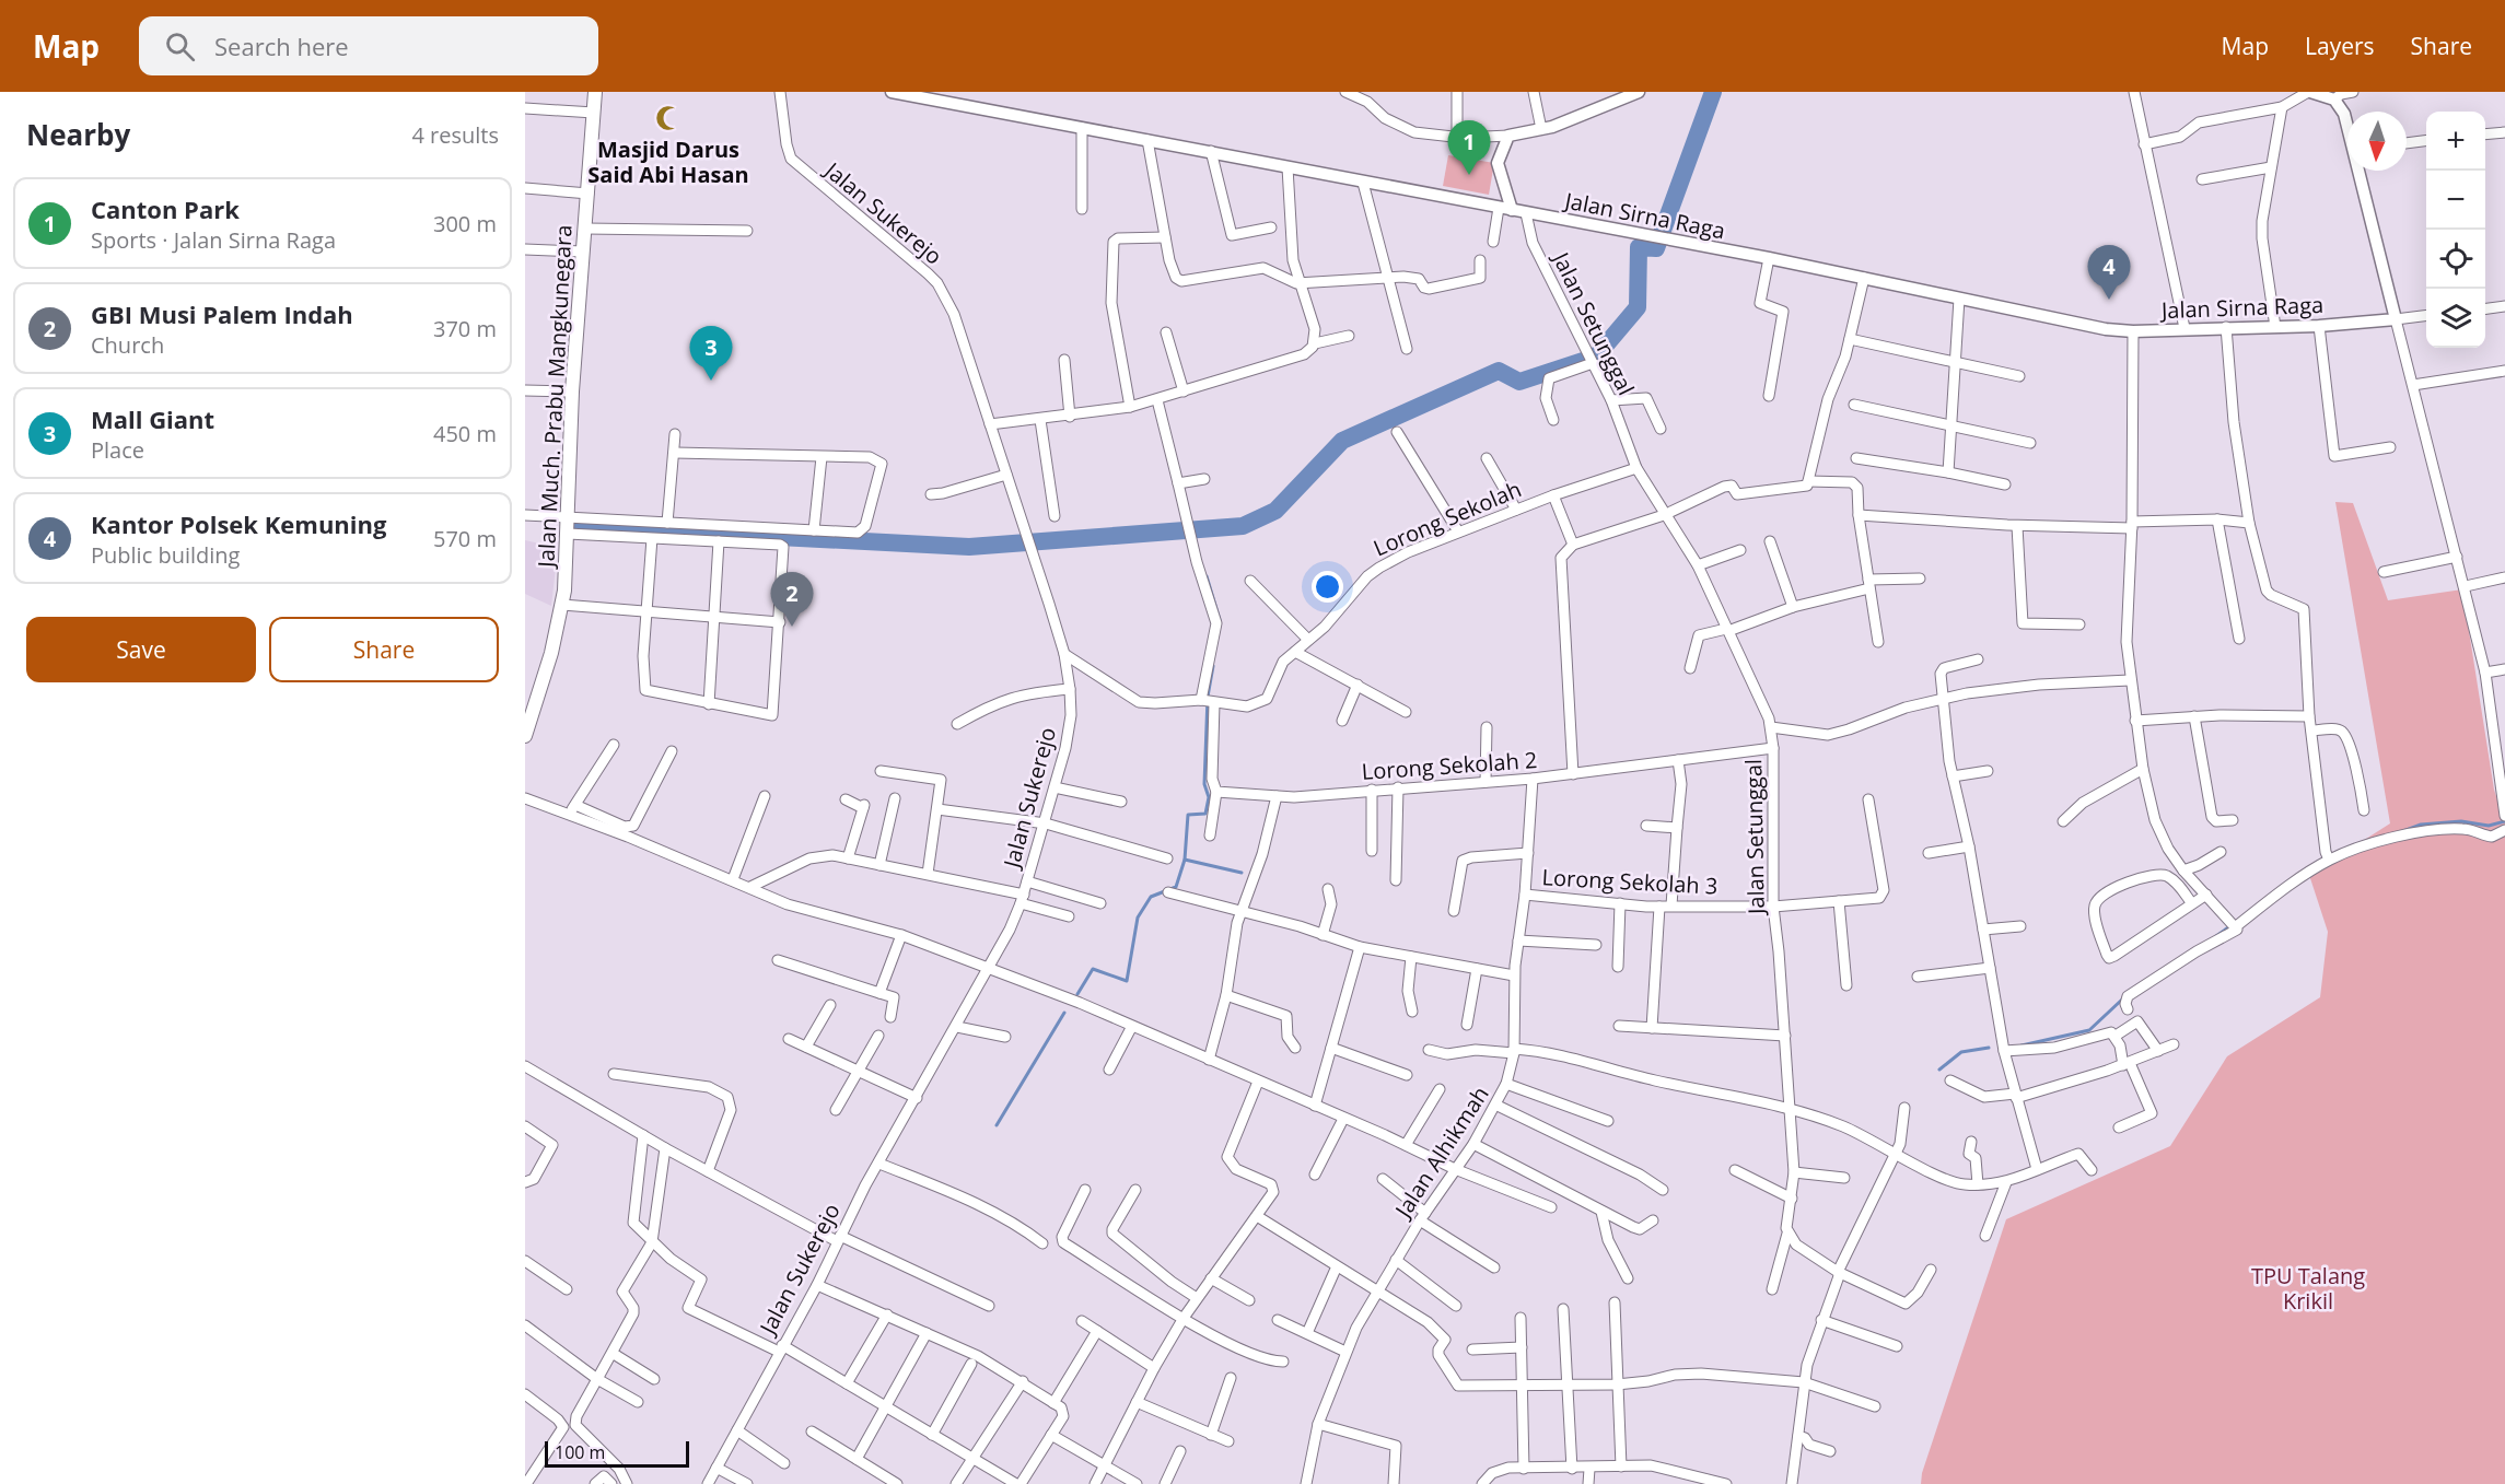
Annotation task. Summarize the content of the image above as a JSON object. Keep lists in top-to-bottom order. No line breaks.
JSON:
{"streets":{"main road":["Jalan Much. Prabu Mangkunegara"],"street":["Jalan Sukerejo","Jalan Sirna Raga","Jalan Setunggal","Lorong Sekolah","Lorong Sekolah 2","Lorong Sekolah 3","Jalan Alhikmah"]},"crossings":[["Jalan Sukerejo","Lorong Sekolah"],["Jalan Sirna Raga","Jalan Setunggal"],["Jalan Setunggal","Lorong Sekolah"],["Jalan Setunggal","Lorong Sekolah 2"],["Jalan Setunggal","Lorong Sekolah 3"],["Lorong Sekolah 2","Jalan Alhikmah"],["Lorong Sekolah 3","Jalan Alhikmah"]],"parks":["TPU Talang Krikil"],"places":{"mosque":["Masjid Darus Said Abi Hasan"]},"scale_bar":"100 m","north":"bottom","page":{"header":"Map","search":"Search here","nav":["Map","Layers","Share"],"heading":["Nearby","4 results"],"map_buttons":["+","−"],"pins":["1","4","3","2"],"list":[{"mark":"1","name":"Canton Park","note":"Sports · Jalan Sirna Raga","value":"300 m"},{"mark":"2","name":"GBI Musi Palem Indah","note":"Church","value":"370 m"},{"mark":"3","name":"Mall Giant","note":"Place","value":"450 m"},{"mark":"4","name":"Kantor Polsek Kemuning","note":"Public building","value":"570 m"}],"buttons":["Save","Share"],"scale":"100 m"}}
